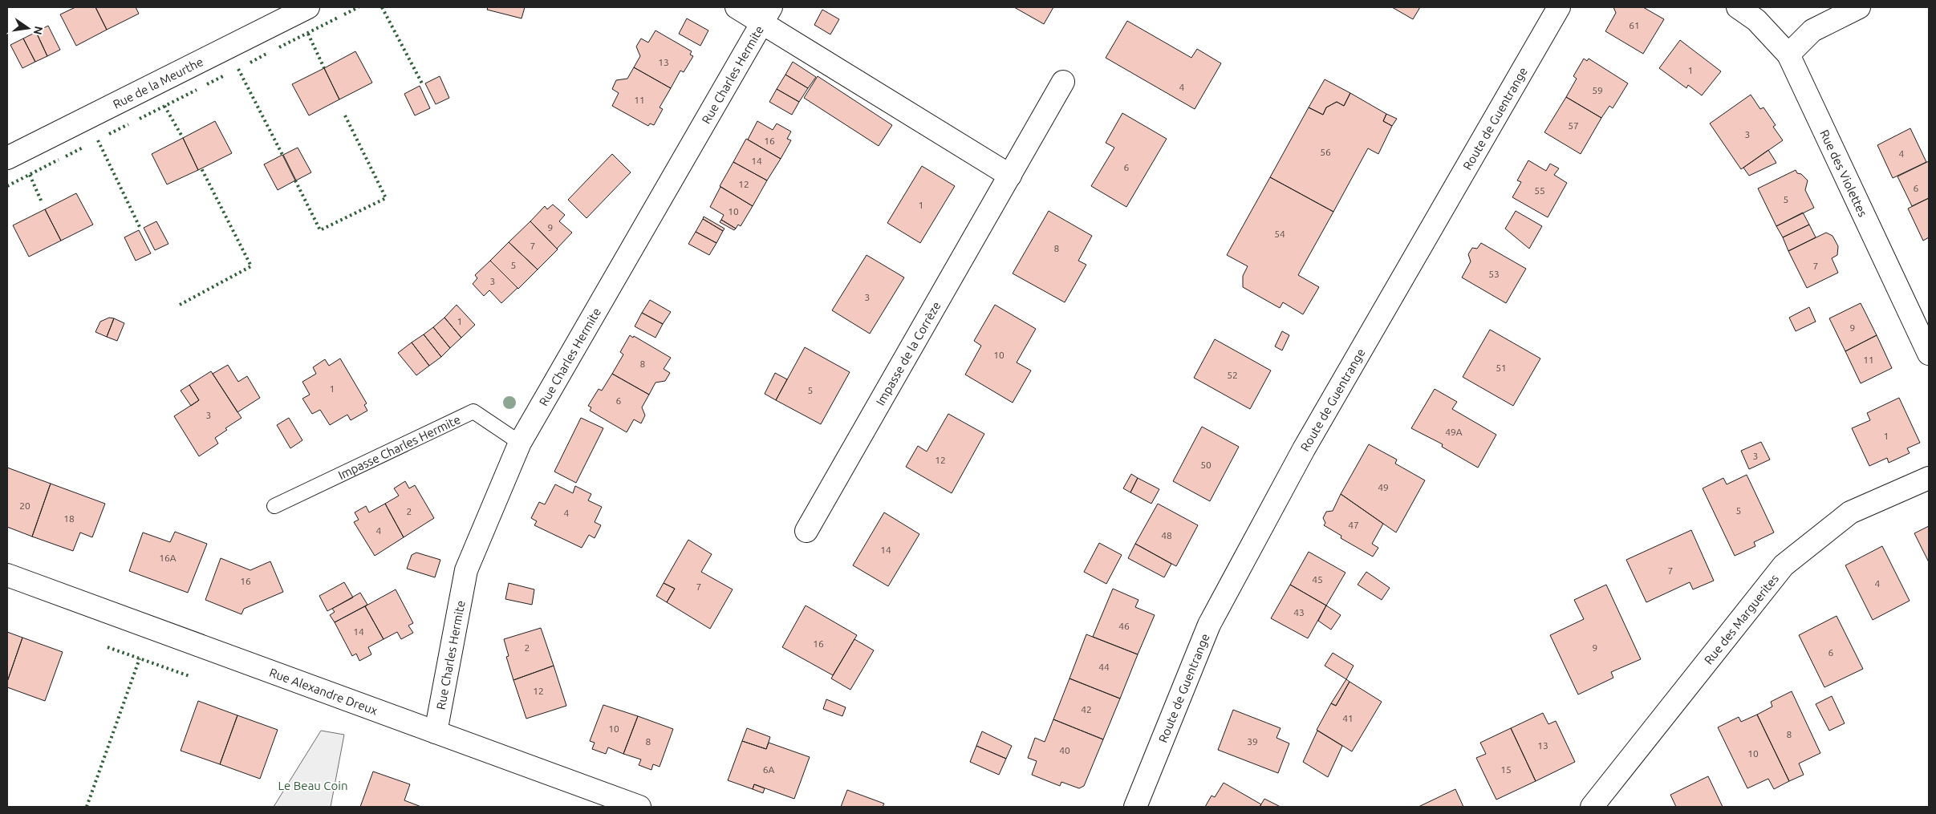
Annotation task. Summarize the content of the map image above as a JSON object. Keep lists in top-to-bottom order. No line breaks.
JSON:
{"streets":{"street":["Rue Charles Hermite","Rue de la Meurthe","Route de Guentrange","Rue des Violettes","Impasse de la Corrèze","Rue des Marguerites","Rue Alexandre Dreux"],"lane":["Impasse Charles Hermite"]},"crossings":[["Rue Charles Hermite","Impasse Charles Hermite"],["Rue Charles Hermite","Rue Alexandre Dreux"]],"parks":["Le Beau Coin"],"house_numbers":["61","13","1","4","59","11","57","3","16","56","4","14","6","12","6","55","5","1","10","9","54","7","8","5","7","53","3","3","1","9","10","11","8","51","52","1","5","6","3","49A","1","3","12","50","49","20","5","2","4","18","47","4","48","14","16A","7","45","16","4","7","43","46","14","16","2","9","6","44","12","42","41","10","8","8","39","13","40","10","6A","15"],"north":"right"}
